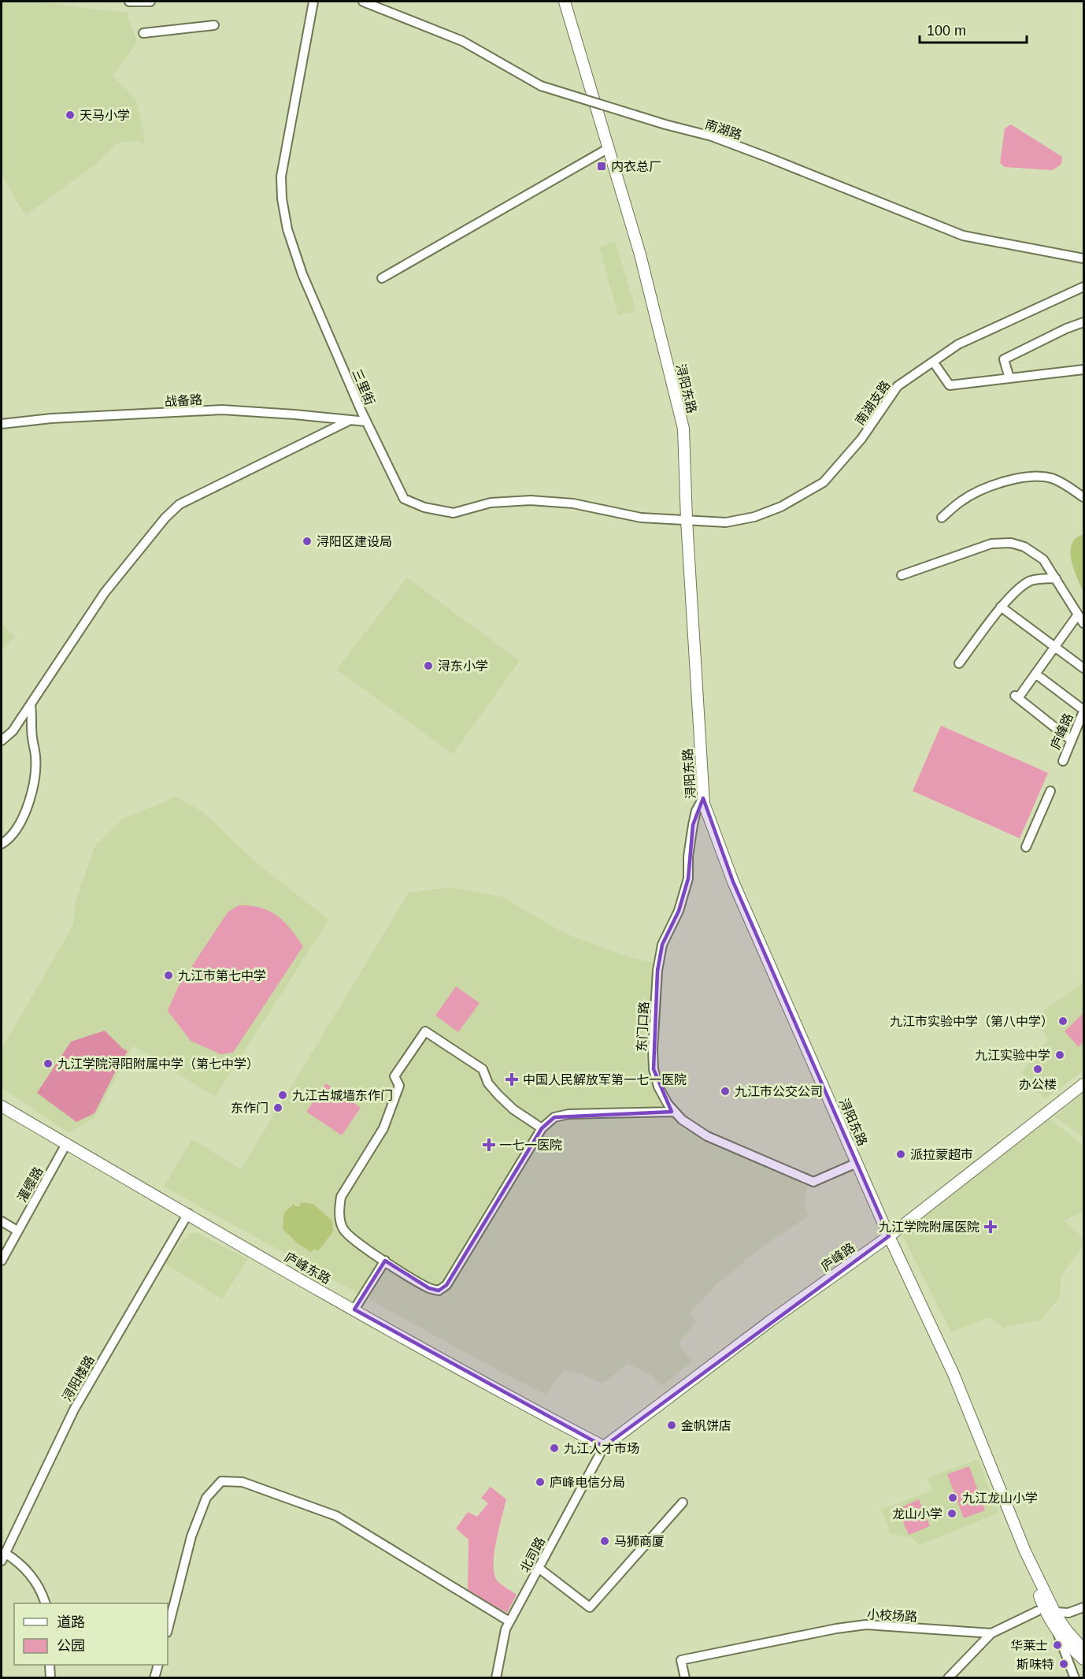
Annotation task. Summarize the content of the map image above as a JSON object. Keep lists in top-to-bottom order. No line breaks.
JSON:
{"streets":{"main road":["浔阳东路","庐峰路","庐峰东路"],"street":["南湖路","三里街","战备路","南湖支路","东门口路","灌缨路","浔阳楼路","北司路","小校场路"]},"crossings":[["三里街","浔阳东路"],["三里街","战备路"],["三里街","南湖支路"],["浔阳东路","南湖支路"],["浔阳东路","庐峰路"],["浔阳东路","东门口路"],["庐峰路","庐峰东路"],["庐峰路","北司路"],["灌缨路","庐峰东路"],["庐峰东路","浔阳楼路"],["庐峰东路","北司路"]],"places":{"other":["天马小学","浔阳区建设局","浔东小学","九江市第七中学","九江市实验中学（第八中学）","九江实验中学","九江学院浔阳附属中学（第七中学）","办公楼","九江市公交公司","九江古城墙东作门","东作门","派拉蒙超市","金帆饼店","九江人才市场","庐峰电信分局","九江龙山小学","龙山小学","马狮商厦","华莱士","斯味特"],"transit":["内衣总厂"],"health":["中国人民解放军第一七一医院","一七一医院","九江学院附属医院"]},"legend":["道路","公园"],"scale_bar":"100 m"}
